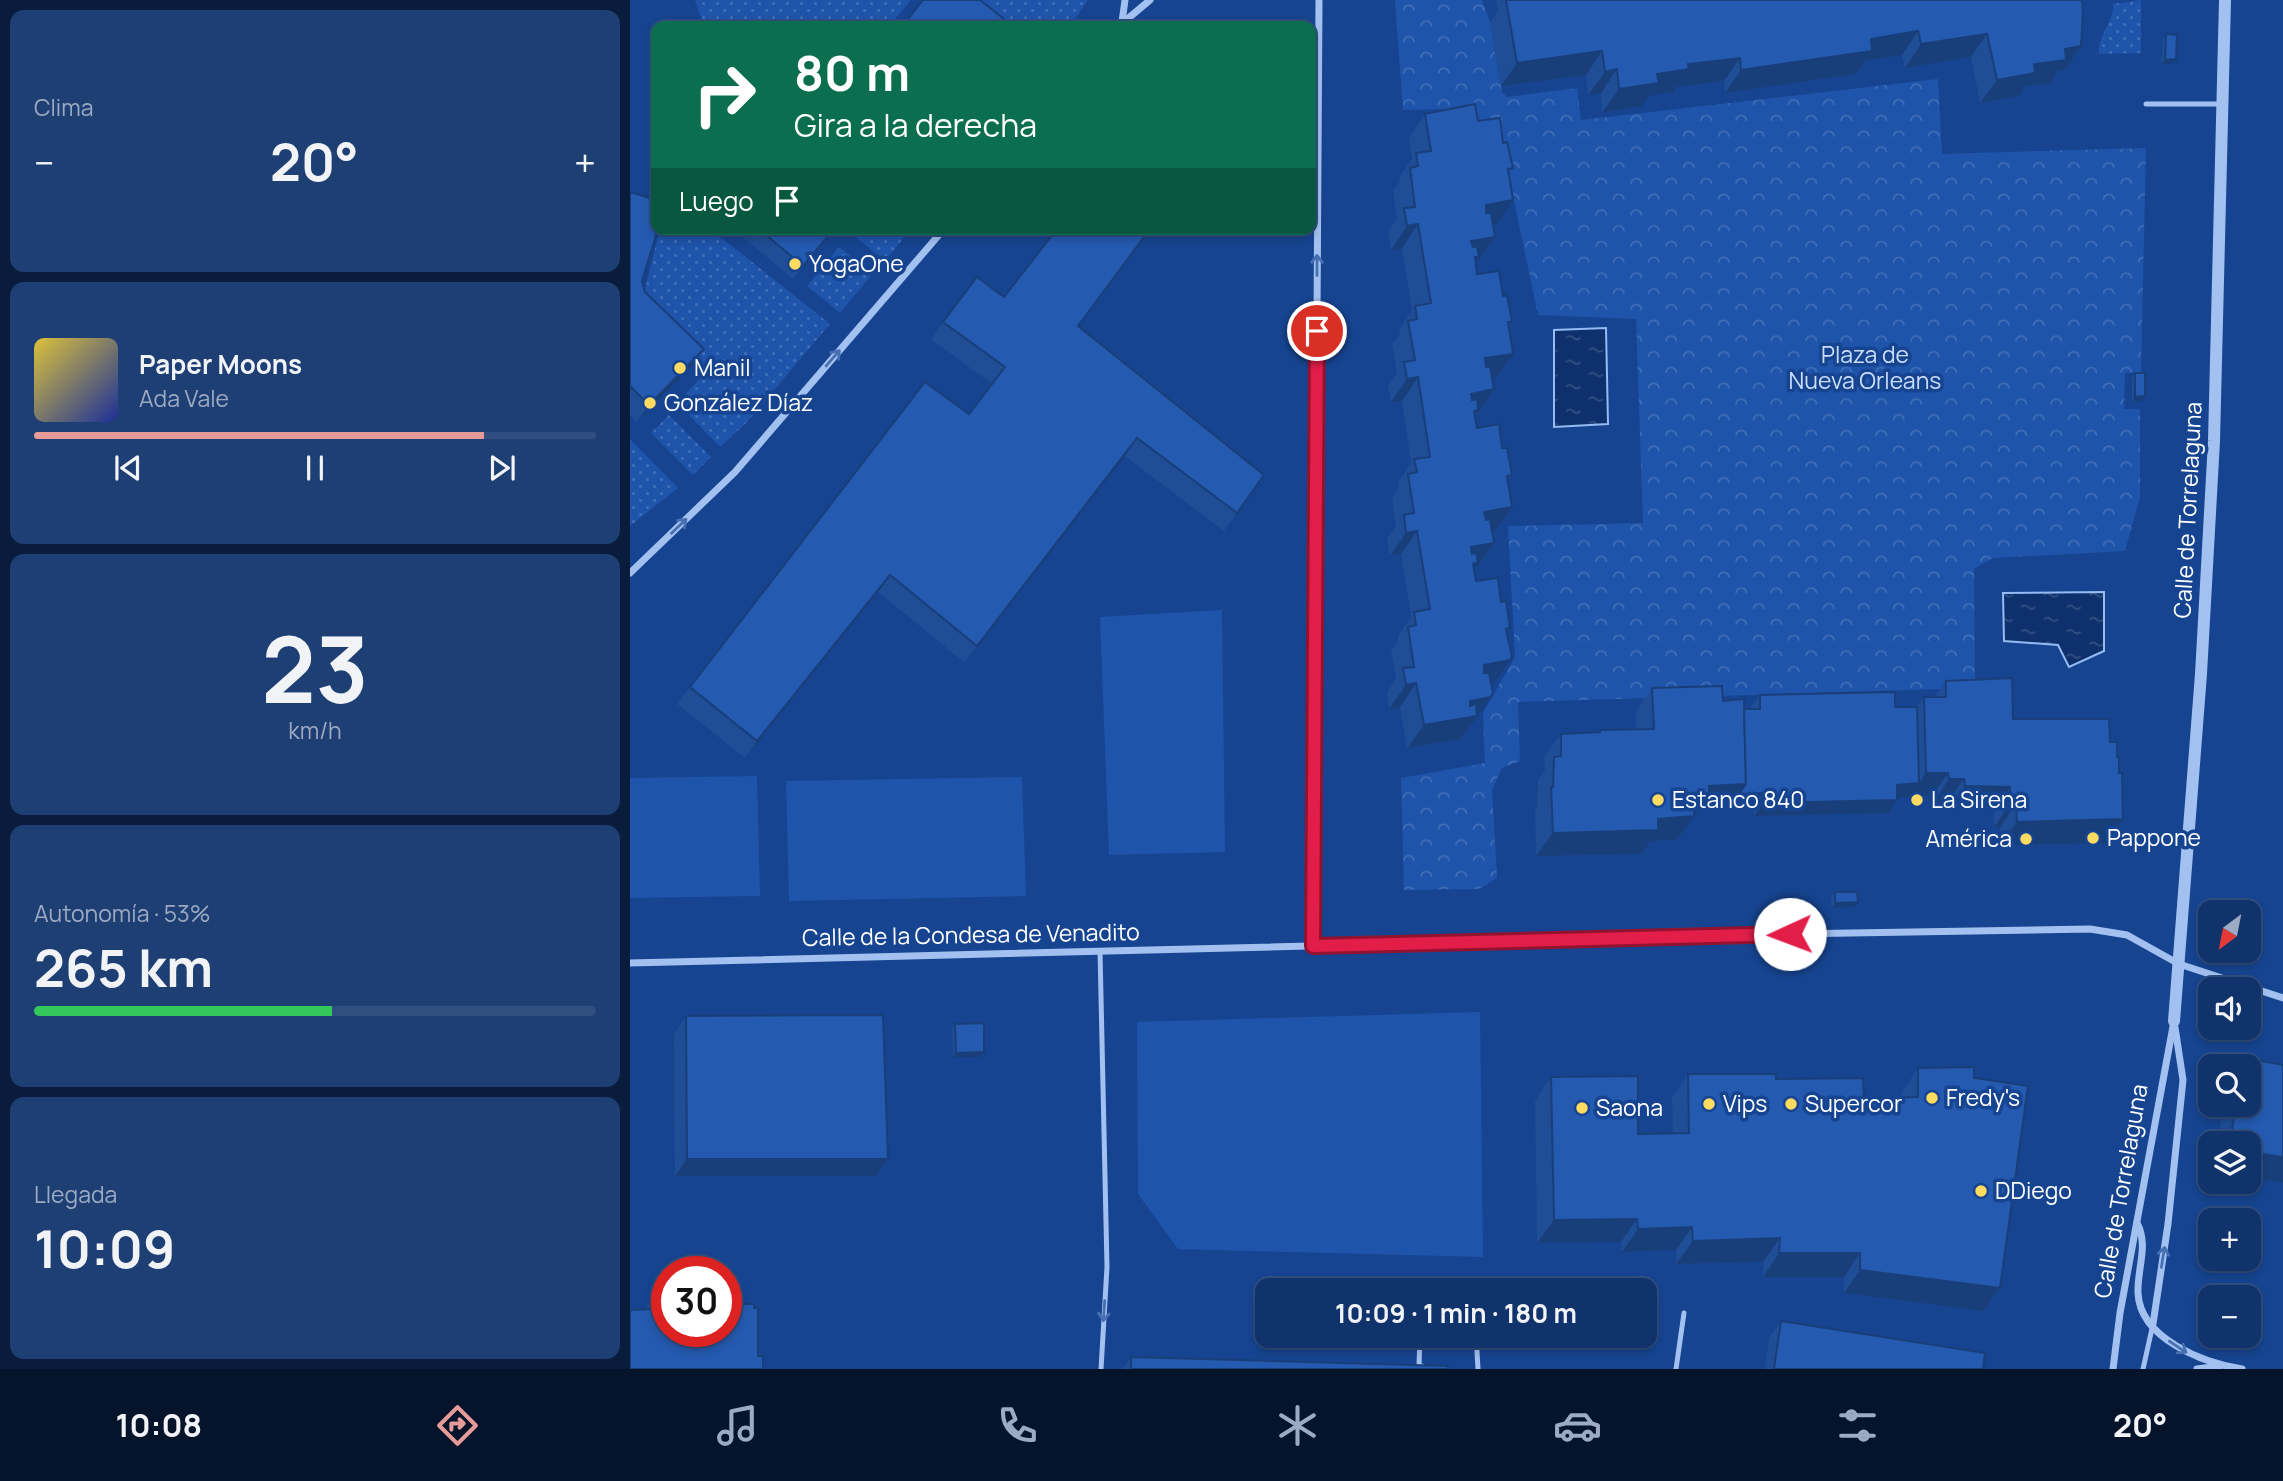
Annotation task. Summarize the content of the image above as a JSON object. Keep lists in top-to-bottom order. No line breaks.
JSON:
{"streets":{"street":["Calle de Torrelaguna","Calle de la Condesa de Venadito"]},"crossings":[["Calle de Torrelaguna","Calle de la Condesa de Venadito"]],"parks":["Plaza de Nueva Orleans"],"places":["YogaOne","Manil","González Díaz","Estanco 840","La Sirena","Pappone","América","Fredy's","Vips","Supercor","Saona","DDiego"],"north":"bottom left","page":{"tile":["Clima",["23","km/h"],["Autonomía · 53%","265 km"],["Llegada","10:09"]],"turn":["80 m","Gira a la derecha"],"heat":["−","20°","+"],"then":"Luego","song":["Paper Moons","Ada Vale"],"map_buttons":["+","−"],"limit":"30","trip":"10:09 · 1 min · 180 m","tabs":["10:08","20°"]}}
